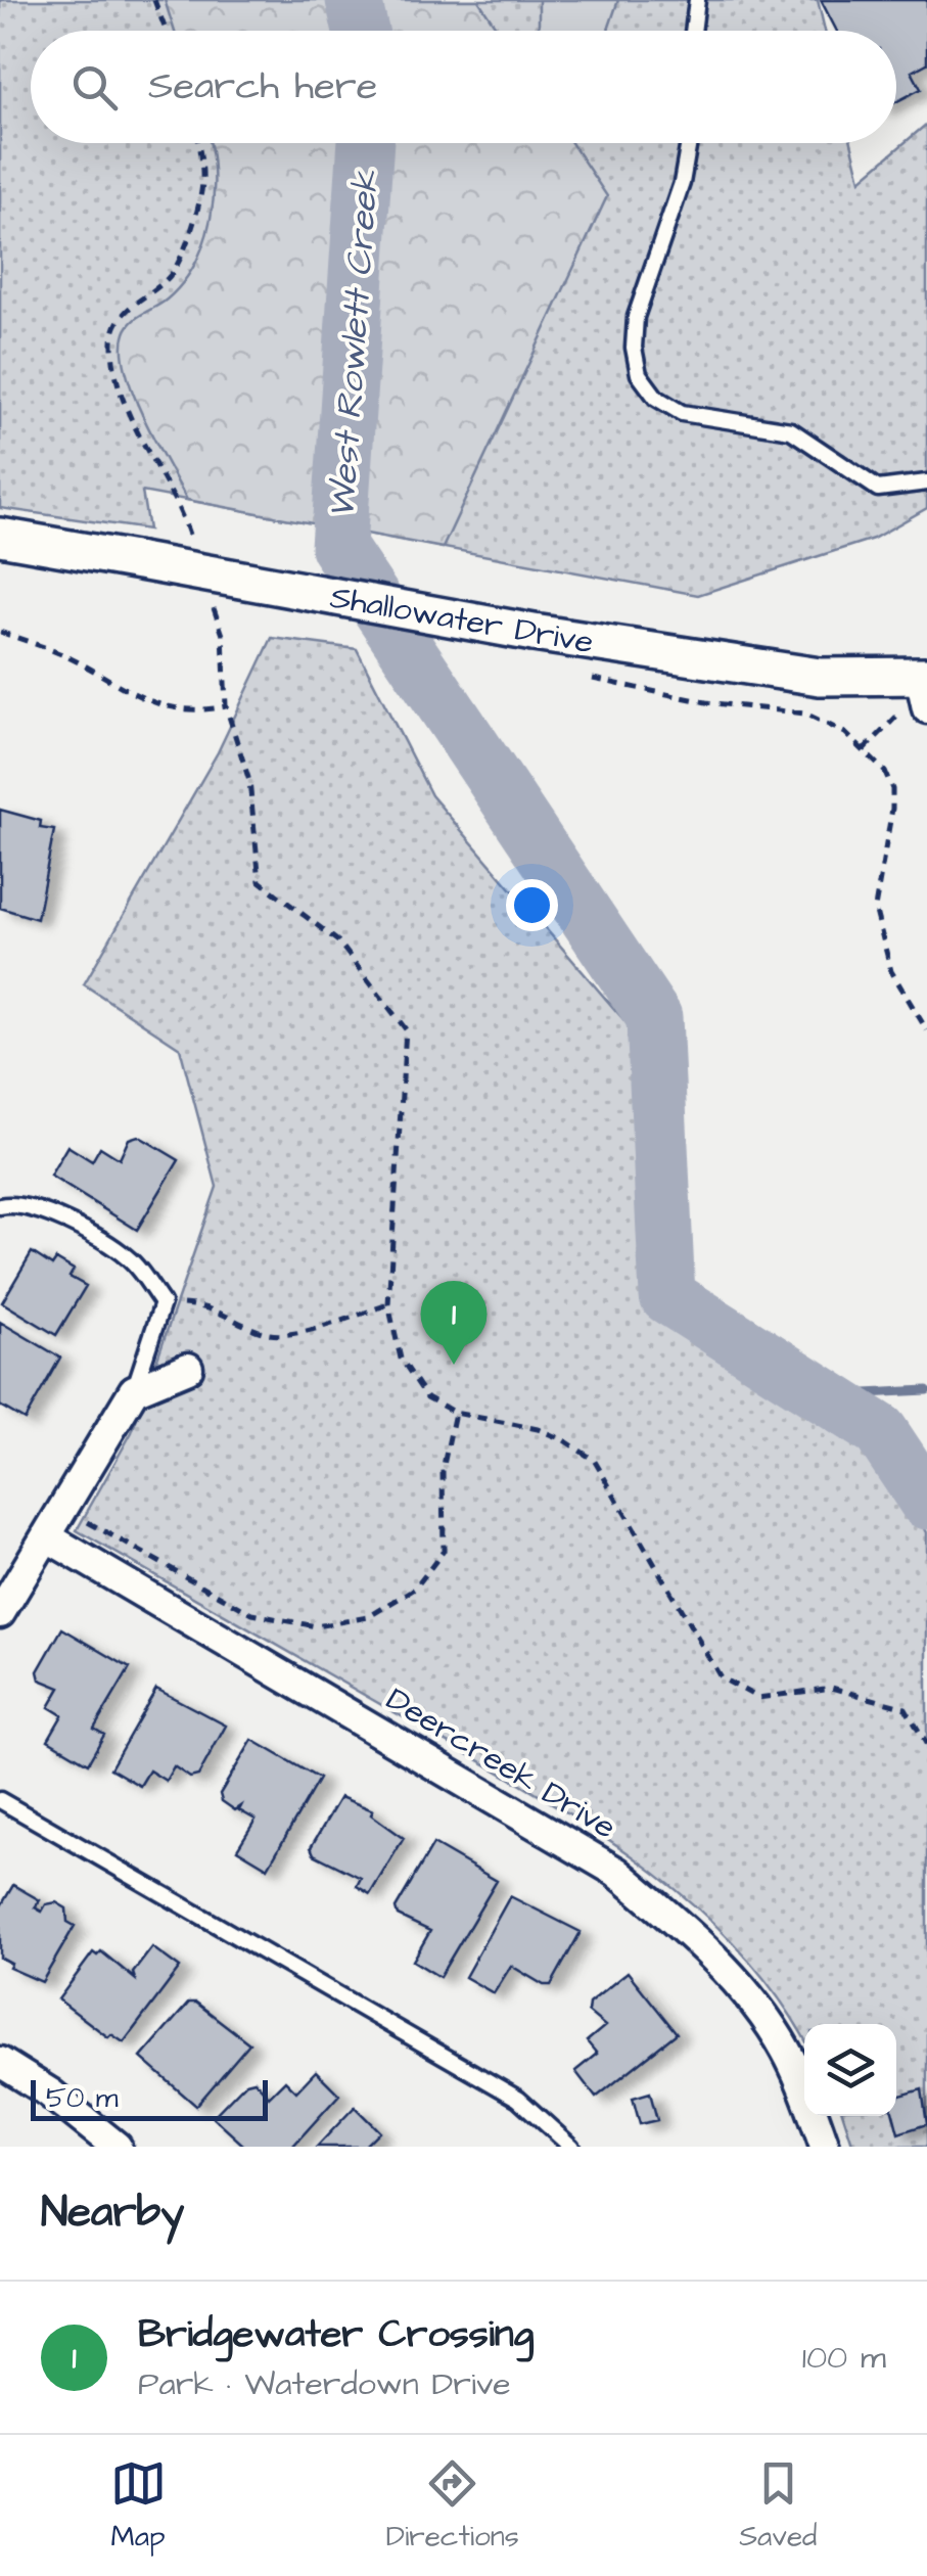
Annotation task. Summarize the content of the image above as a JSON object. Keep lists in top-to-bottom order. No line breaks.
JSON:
{"streets":{"street":["Shallowater Drive","Deercreek Drive"]},"water":["West Rowlett Creek"],"scale_bar":"50 m","page":{"search":"Search here","pins":"1","scale":"50 m","heading":"Nearby","list":[{"mark":"1","name":"Bridgewater Crossing","note":"Park · Waterdown Drive","value":"100 m"}],"nav":["Map","Directions","Saved"]}}
